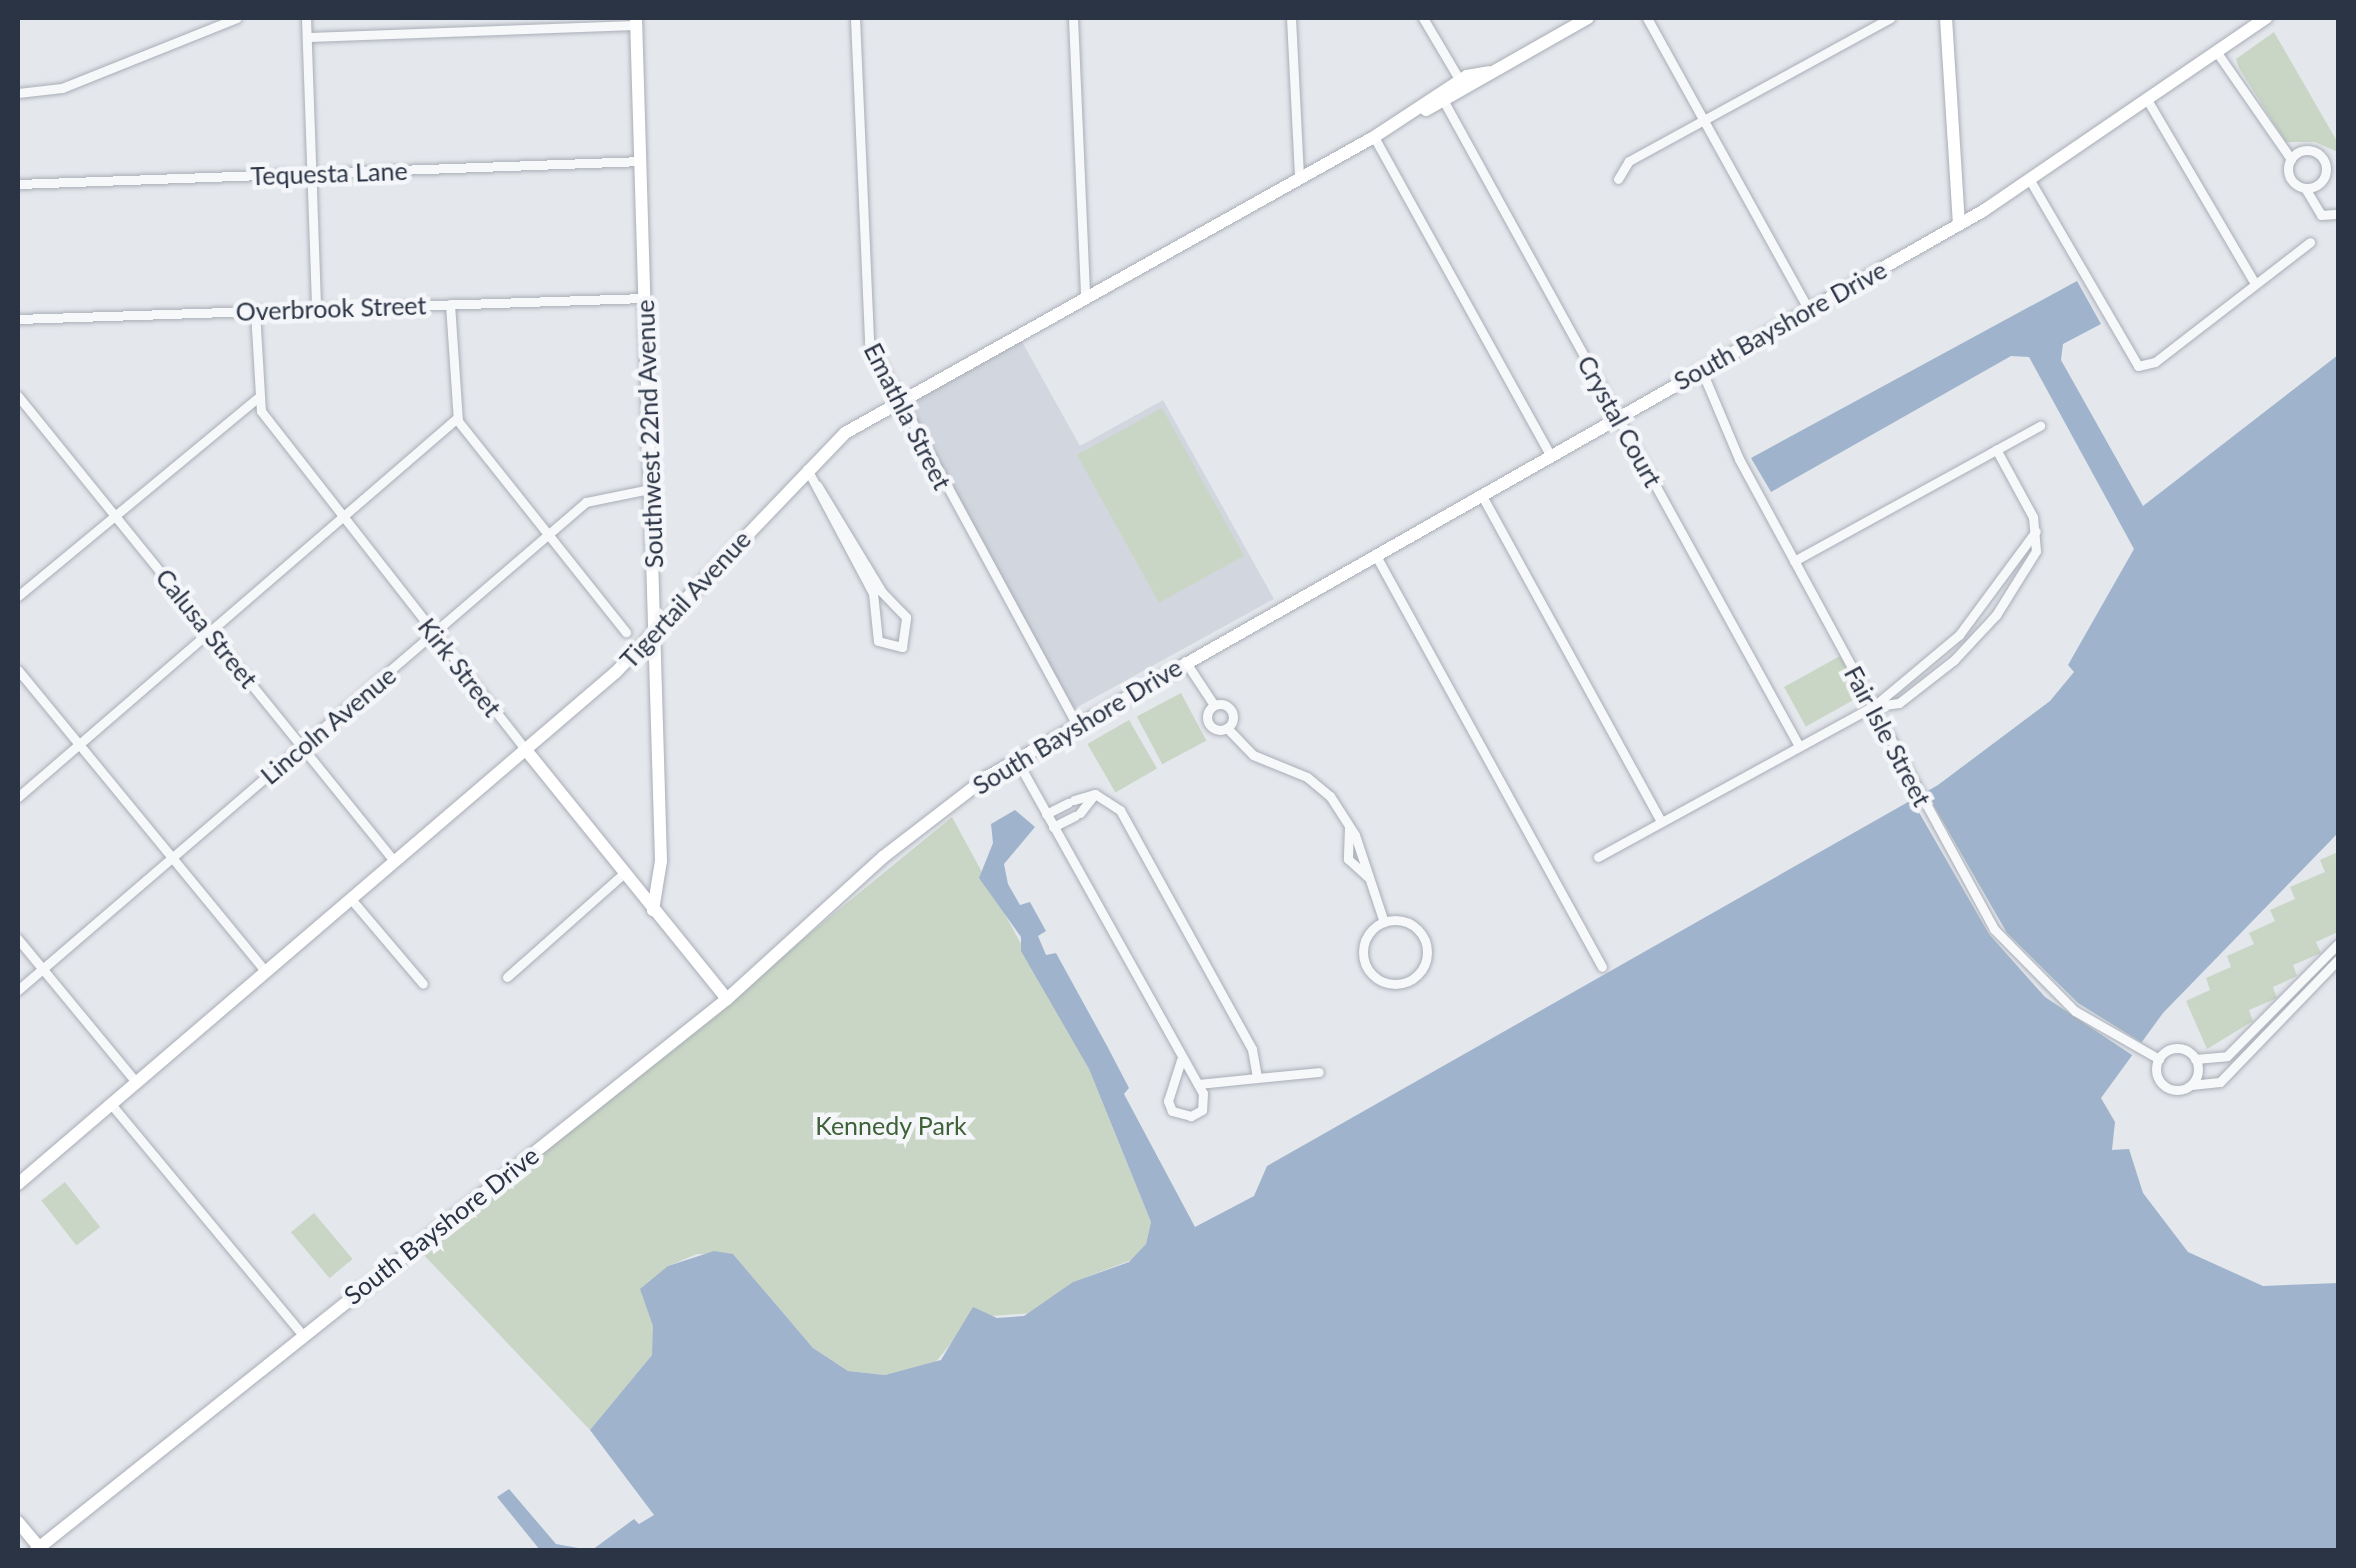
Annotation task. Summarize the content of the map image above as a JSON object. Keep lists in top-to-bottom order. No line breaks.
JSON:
{"streets":{"street":["Tequesta Lane","Overbrook Street","South Bayshore Drive","Emathla Street","Crystal Court","Southwest 22nd Avenue","Tigertail Avenue","Calusa Street","Kirk Street","Lincoln Avenue","Fair Isle Street"]},"crossings":[["Tequesta Lane","Southwest 22nd Avenue"],["Overbrook Street","Southwest 22nd Avenue"],["South Bayshore Drive","Emathla Street"],["South Bayshore Drive","Crystal Court"],["South Bayshore Drive","Kirk Street"],["South Bayshore Drive","Fair Isle Street"],["Emathla Street","Tigertail Avenue"],["Crystal Court","Tigertail Avenue"],["Southwest 22nd Avenue","Tigertail Avenue"],["Southwest 22nd Avenue","Kirk Street"],["Southwest 22nd Avenue","Lincoln Avenue"],["Tigertail Avenue","Calusa Street"],["Tigertail Avenue","Kirk Street"],["Calusa Street","Lincoln Avenue"],["Kirk Street","Lincoln Avenue"]],"parks":["Kennedy Park"]}
